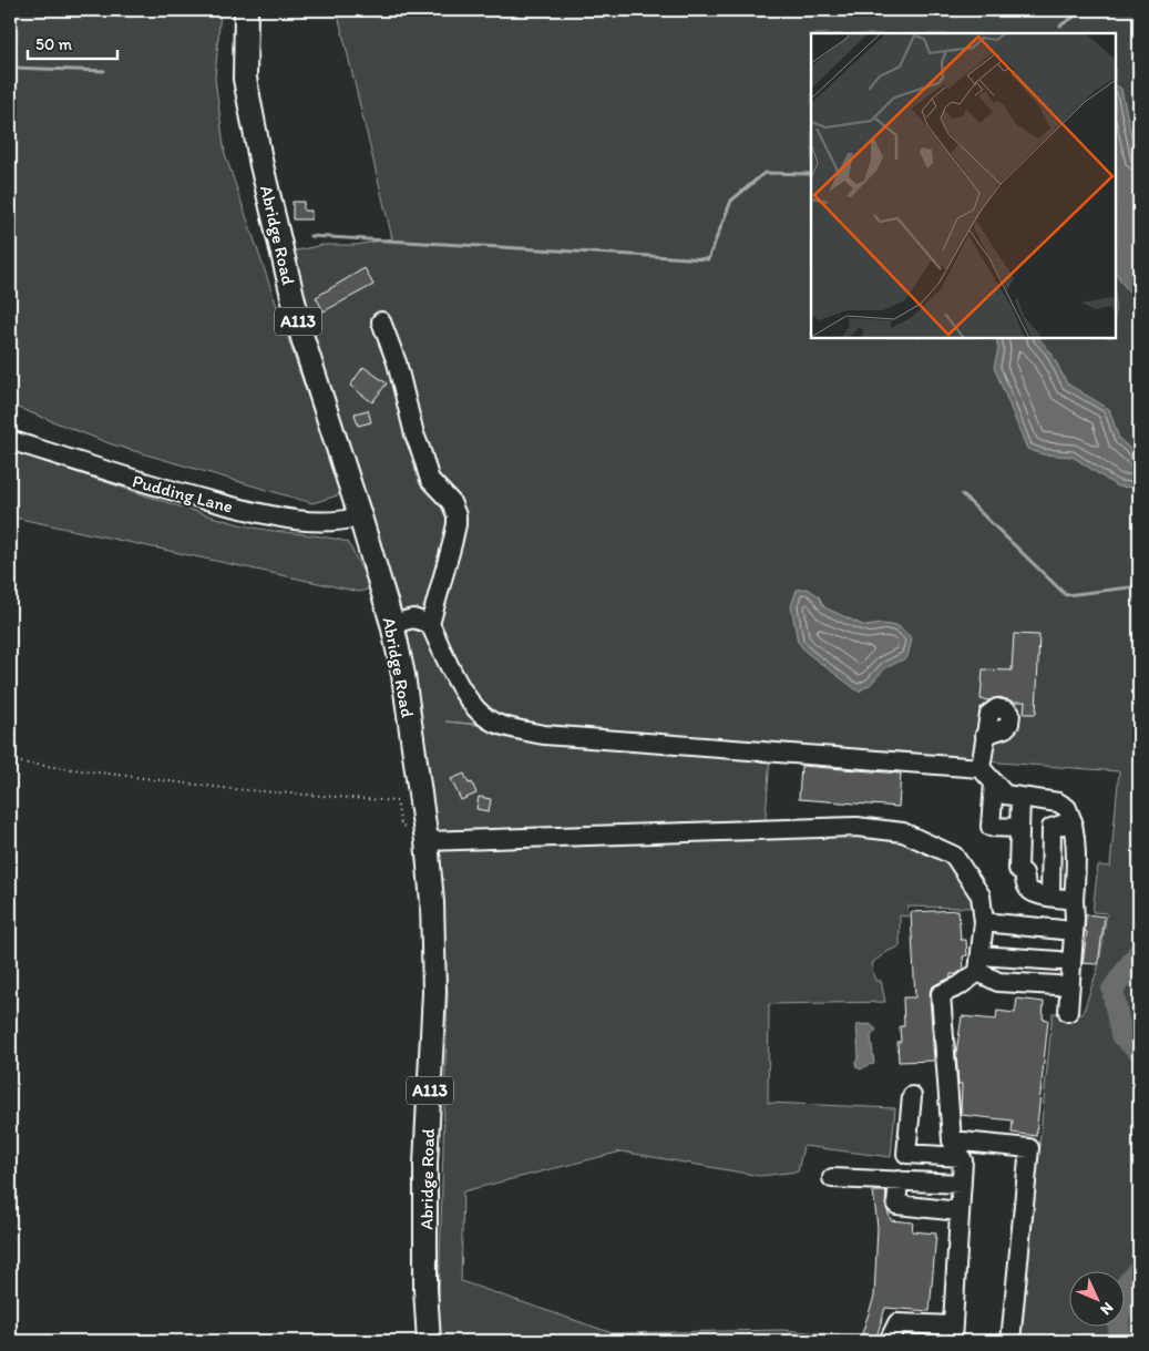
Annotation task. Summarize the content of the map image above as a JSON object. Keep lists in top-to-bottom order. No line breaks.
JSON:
{"streets":{"main road":["Abridge Road","A113"],"street":["Pudding Lane"]},"crossings":[["Abridge Road","Pudding Lane"]],"scale_bar":"50 m","north":"bottom right"}
